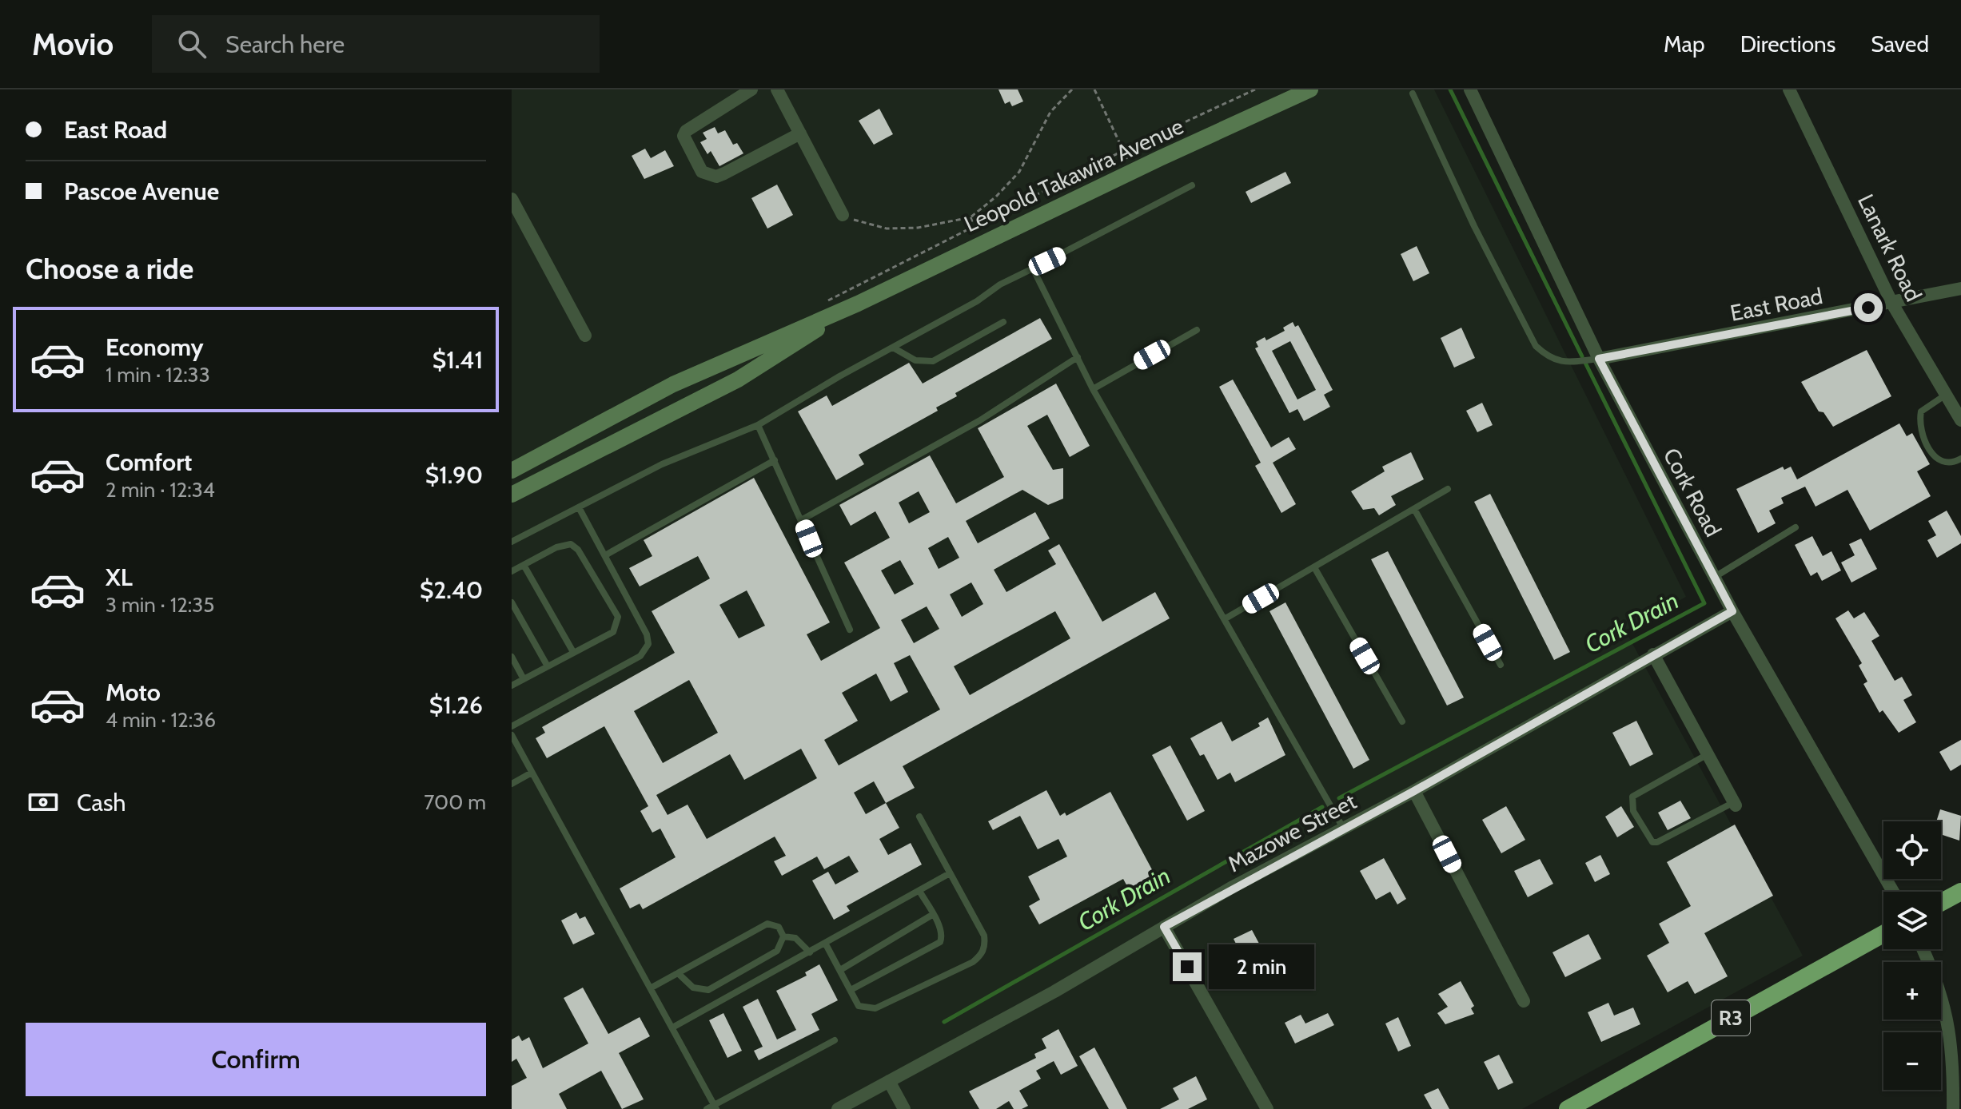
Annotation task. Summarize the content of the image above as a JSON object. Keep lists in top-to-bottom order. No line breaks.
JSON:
{"streets":{"highway":["R3"],"main road":["Leopold Takawira Avenue"],"street":["Lanark Road","East Road","Cork Road","Mazowe Street"]},"crossings":[["Lanark Road","East Road"],["East Road","Cork Road"],["Cork Road","Mazowe Street"]],"water":["Cork Drain"],"page":{"header":"Movio","search":"Search here","nav":["Map","Directions","Saved"],"banner":["East Road","Pascoe Avenue"],"heading":"Choose a ride","list":[{"name":"Economy","note":"1 min · 12:33","value":"$1.41"},{"name":"Comfort","note":"2 min · 12:34","value":"$1.90"},{"name":"XL","note":"3 min · 12:35","value":"$2.40"},{"name":"Moto","note":"4 min · 12:36","value":"$1.26"}],"pay":["Cash","700 m"],"map_buttons":["+","−"],"bubble":"2 min","buttons":"Confirm"}}
